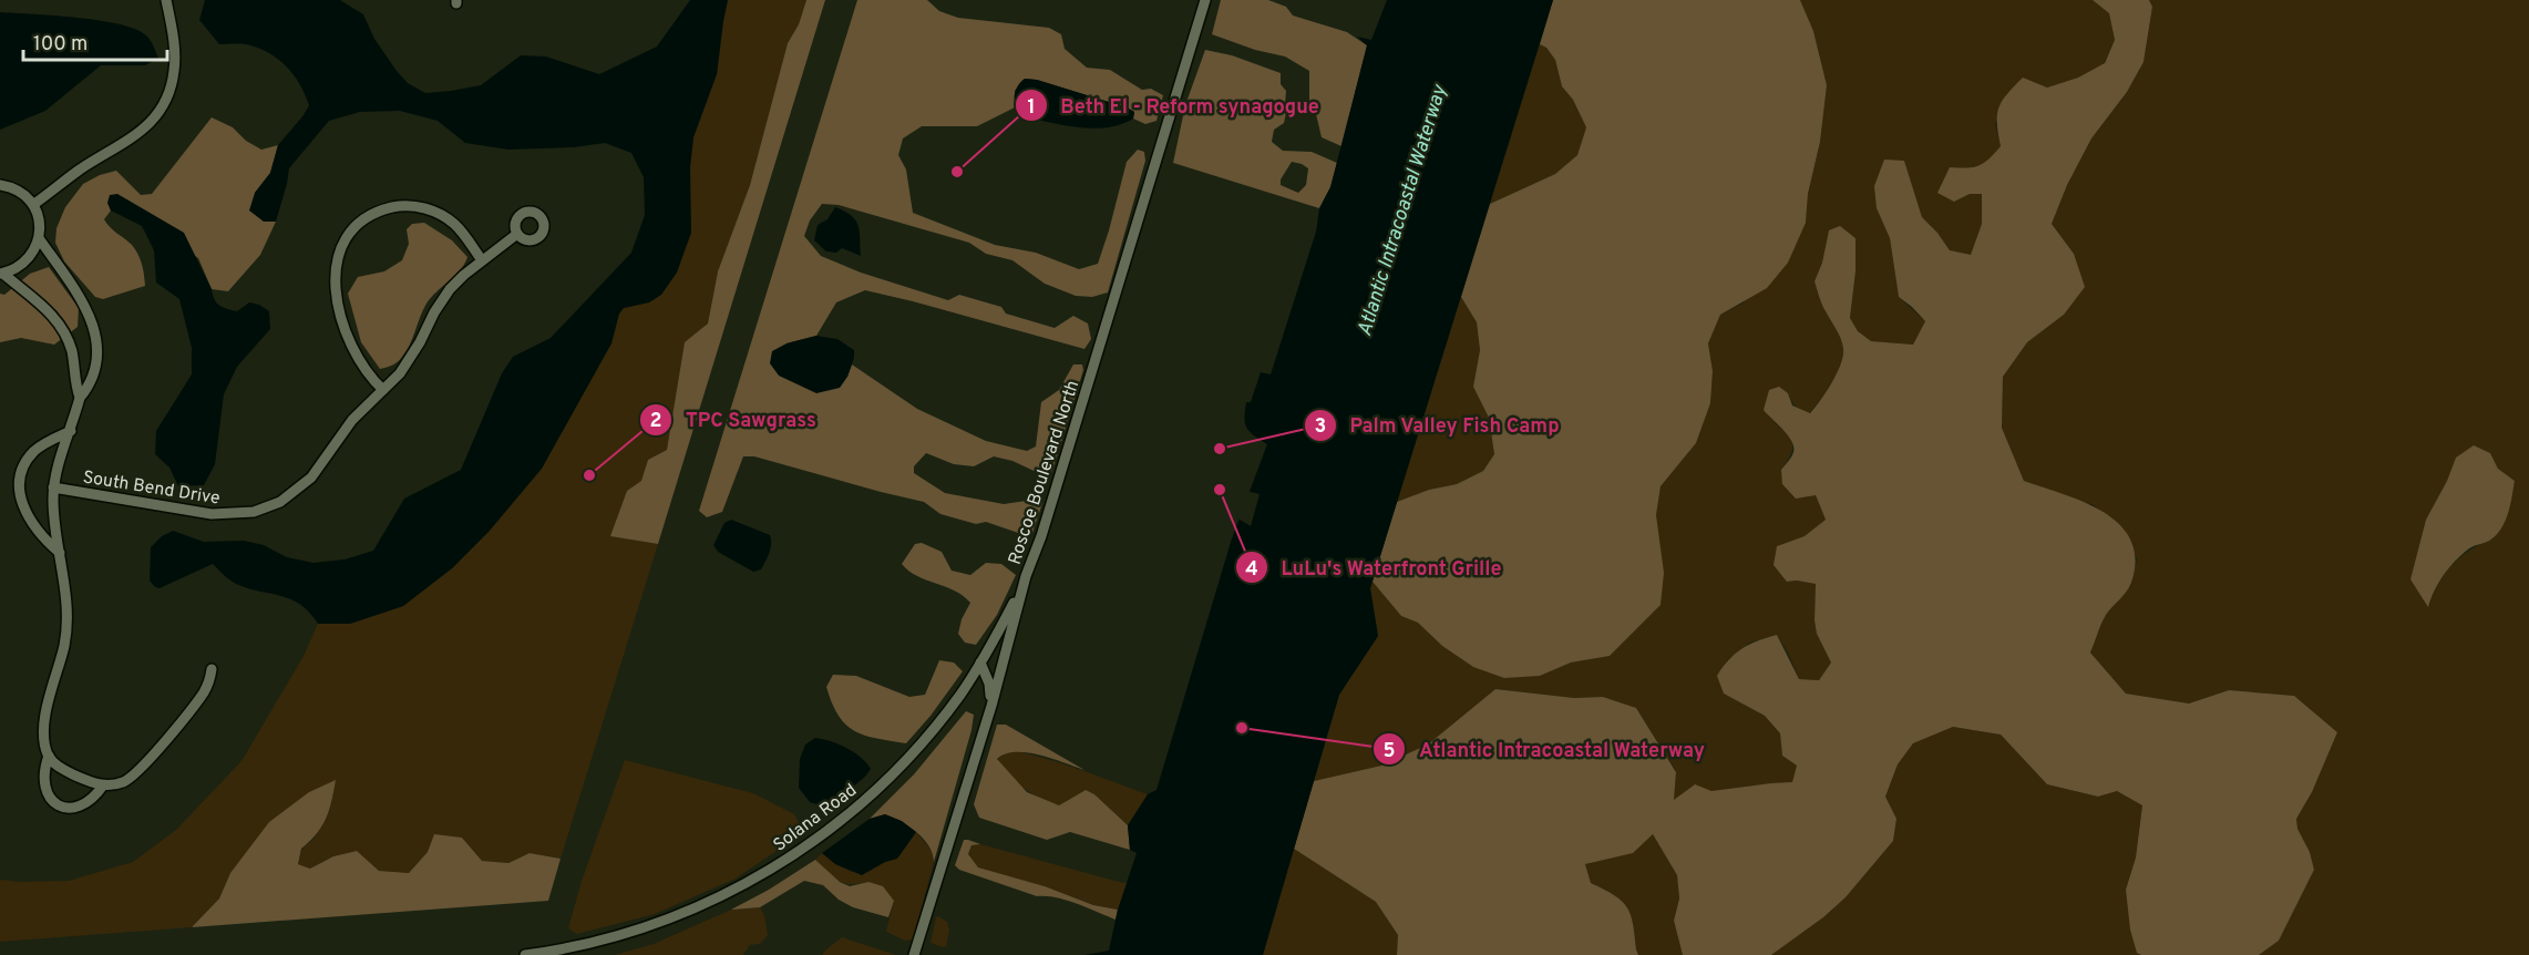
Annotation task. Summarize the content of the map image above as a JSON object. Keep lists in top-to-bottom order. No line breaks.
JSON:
{"streets":{"street":["Roscoe Boulevard North","South Bend Drive","Solana Road"]},"crossings":[["Roscoe Boulevard North","Solana Road"]],"water":["Atlantic Intracoastal Waterway"],"places":["Beth El - Reform synagogue","Palm Valley Fish Camp","TPC Sawgrass","LuLu's Waterfront Grille","Atlantic Intracoastal Waterway"],"scale_bar":"100 m"}
